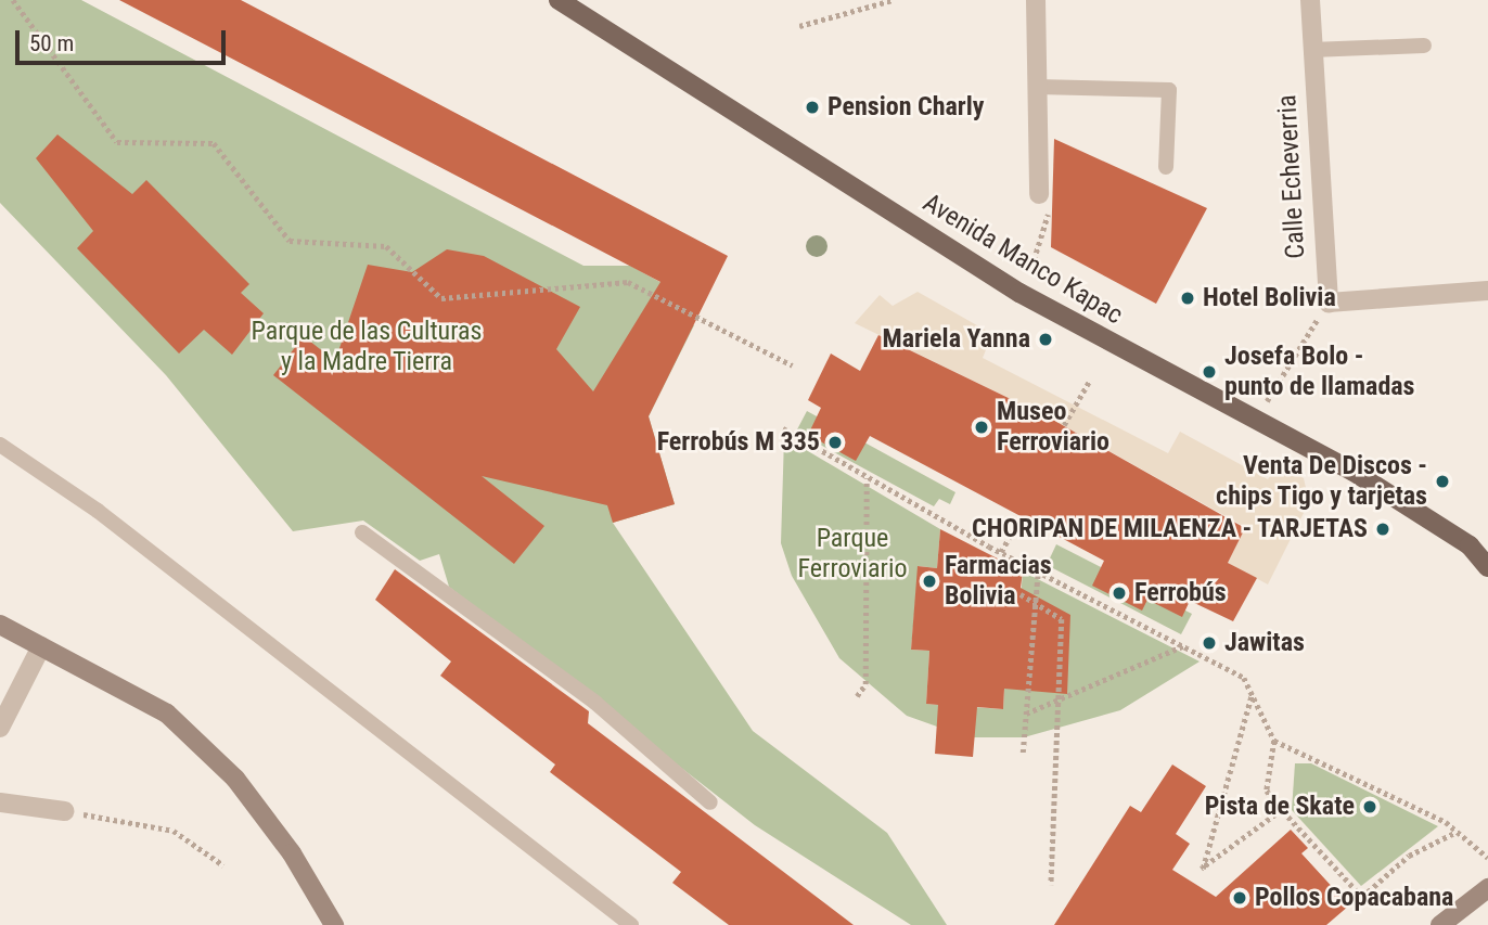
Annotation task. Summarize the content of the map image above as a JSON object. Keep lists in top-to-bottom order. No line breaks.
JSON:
{"streets":{"main road":["Avenida Manco Kapac"],"street":["Calle Echeverria"]},"parks":["Parque de las Culturas y la Madre Tierra","Parque Ferroviario"],"places":["Pension Charly","Hotel Bolivia","Mariela Yanna","Josefa Bolo - punto de llamadas","Museo Ferroviario","Ferrobús M 335","Venta De Discos - chips Tigo y tarjetas","CHORIPAN DE MILAENZA - TARJETAS","Farmacias Bolivia","Ferrobús","Jawitas","Pista de Skate","Pollos Copacabana"],"scale_bar":"50 m"}
